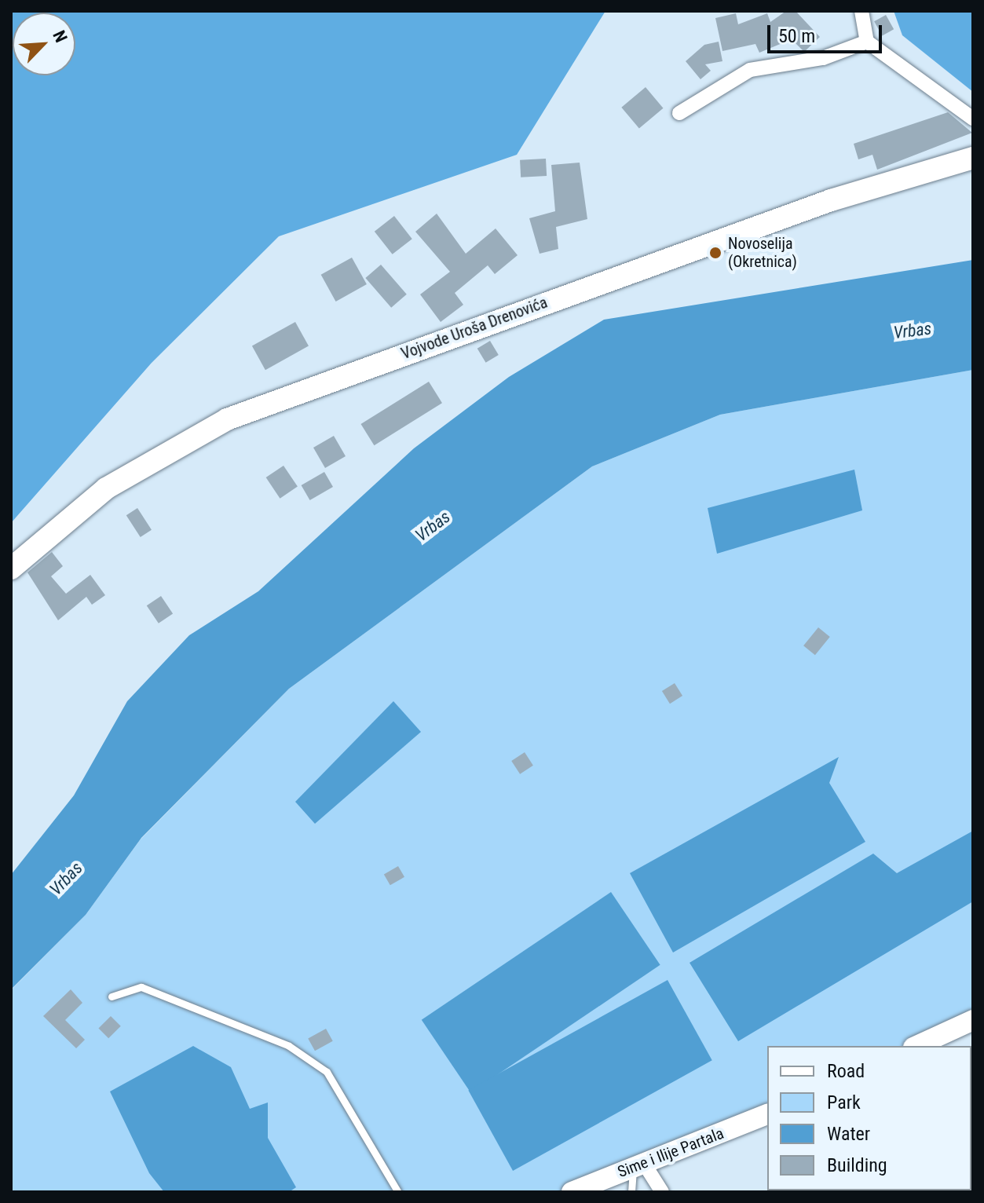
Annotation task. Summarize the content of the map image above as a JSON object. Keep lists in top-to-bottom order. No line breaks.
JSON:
{"streets":{"main road":["Vojvode Uroša Drenovića"],"street":["Sime i Ilije Partala"]},"water":["Vrbas"],"places":["Novoselija (Okretnica)"],"legend":["Road","Park","Water","Building"],"scale_bar":"50 m","north":"top right"}
